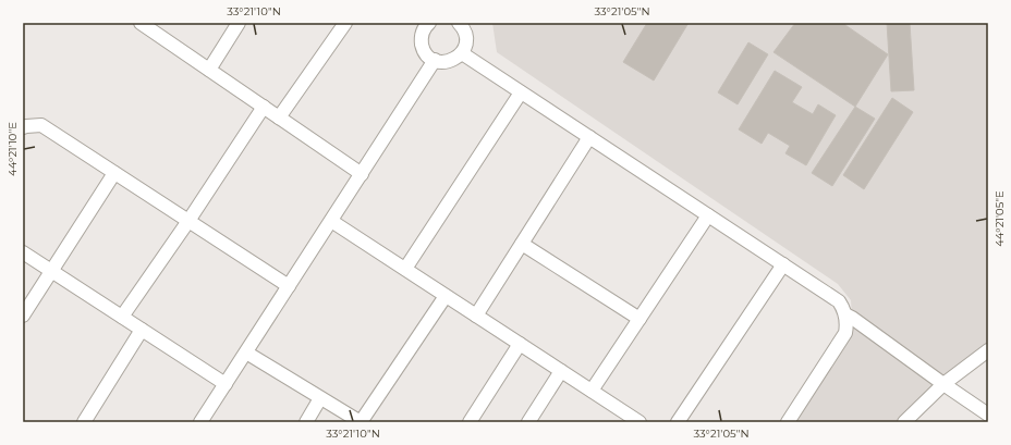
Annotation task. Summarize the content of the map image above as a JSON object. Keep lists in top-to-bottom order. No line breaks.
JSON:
{"coordinates":["33°21'10\"N","33°21'05\"N","44°21'10\"E","44°21'05\"E"]}
